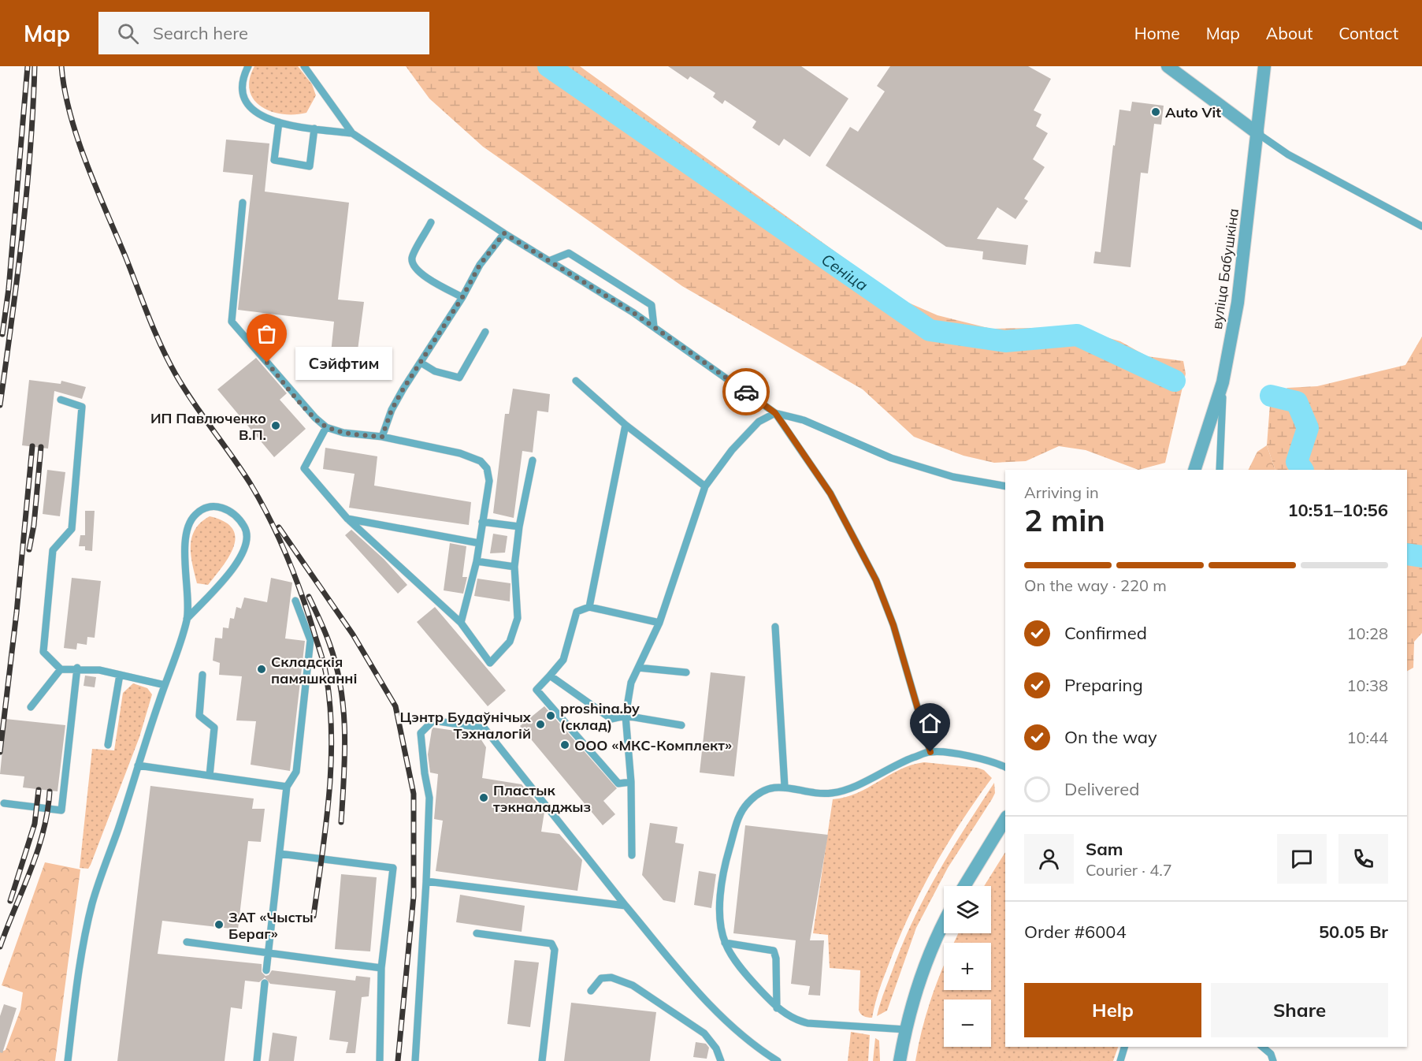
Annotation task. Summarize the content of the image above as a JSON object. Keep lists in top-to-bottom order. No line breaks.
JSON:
{"streets":{"street":["вуліца Бабушкіна"]},"water":["Сеніца"],"places":["Auto Vit","Сэйфтим","ИП Павлюченко В.П.","Складскія памяшканні","рroshina.by (склад)","Цэнтр Будаўнічых Тэхналогій","ООО «МКС-Комплект»","Пластык тэкналаджыз","ЗАТ «Чысты Бераг»"],"page":{"header":"Map","search":"Search here","nav":["Home","Map","About","Contact"],"bubble":"Сэйфтим","heading":["2 min","Arriving in","10:51–10:56"],"panel":["Sam","Courier · 4.7","Order #6004","50.05 Br"],"bar":"On the way · 220 m","list":[["Confirmed","10:28"],["Preparing","10:38"],["On the way","10:44"],"Delivered"],"map_buttons":["+","−"],"buttons":["Help","Share"]}}
